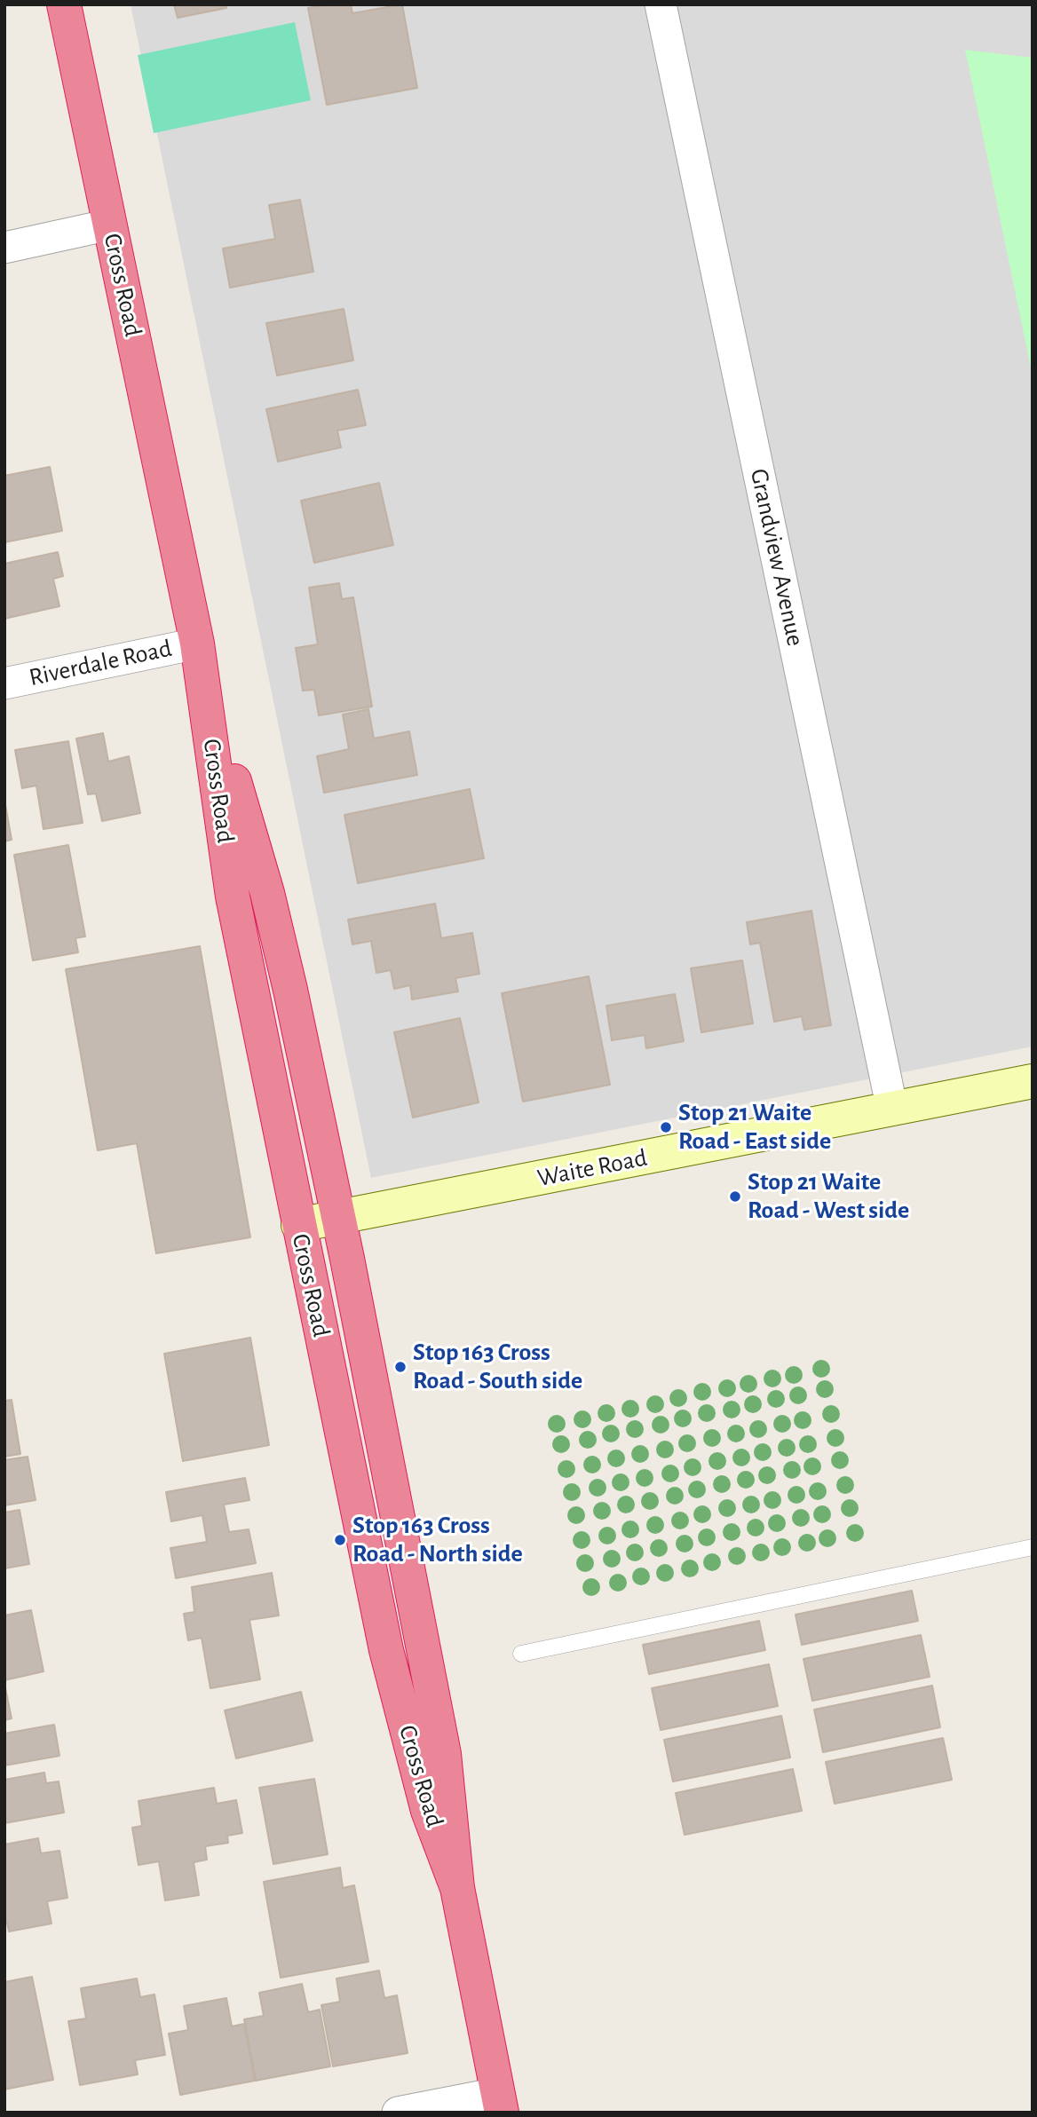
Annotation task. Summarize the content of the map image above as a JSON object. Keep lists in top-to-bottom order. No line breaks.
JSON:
{"streets":{"highway":["Cross Road"],"street":["Grandview Avenue","Riverdale Road","Waite Road"]},"crossings":[["Cross Road","Riverdale Road"],["Cross Road","Waite Road"],["Grandview Avenue","Waite Road"]],"places":["Stop 21 Waite Road - East side","Stop 21 Waite Road - West side","Stop 163 Cross Road - South side","Stop 163 Cross Road - North side"]}
